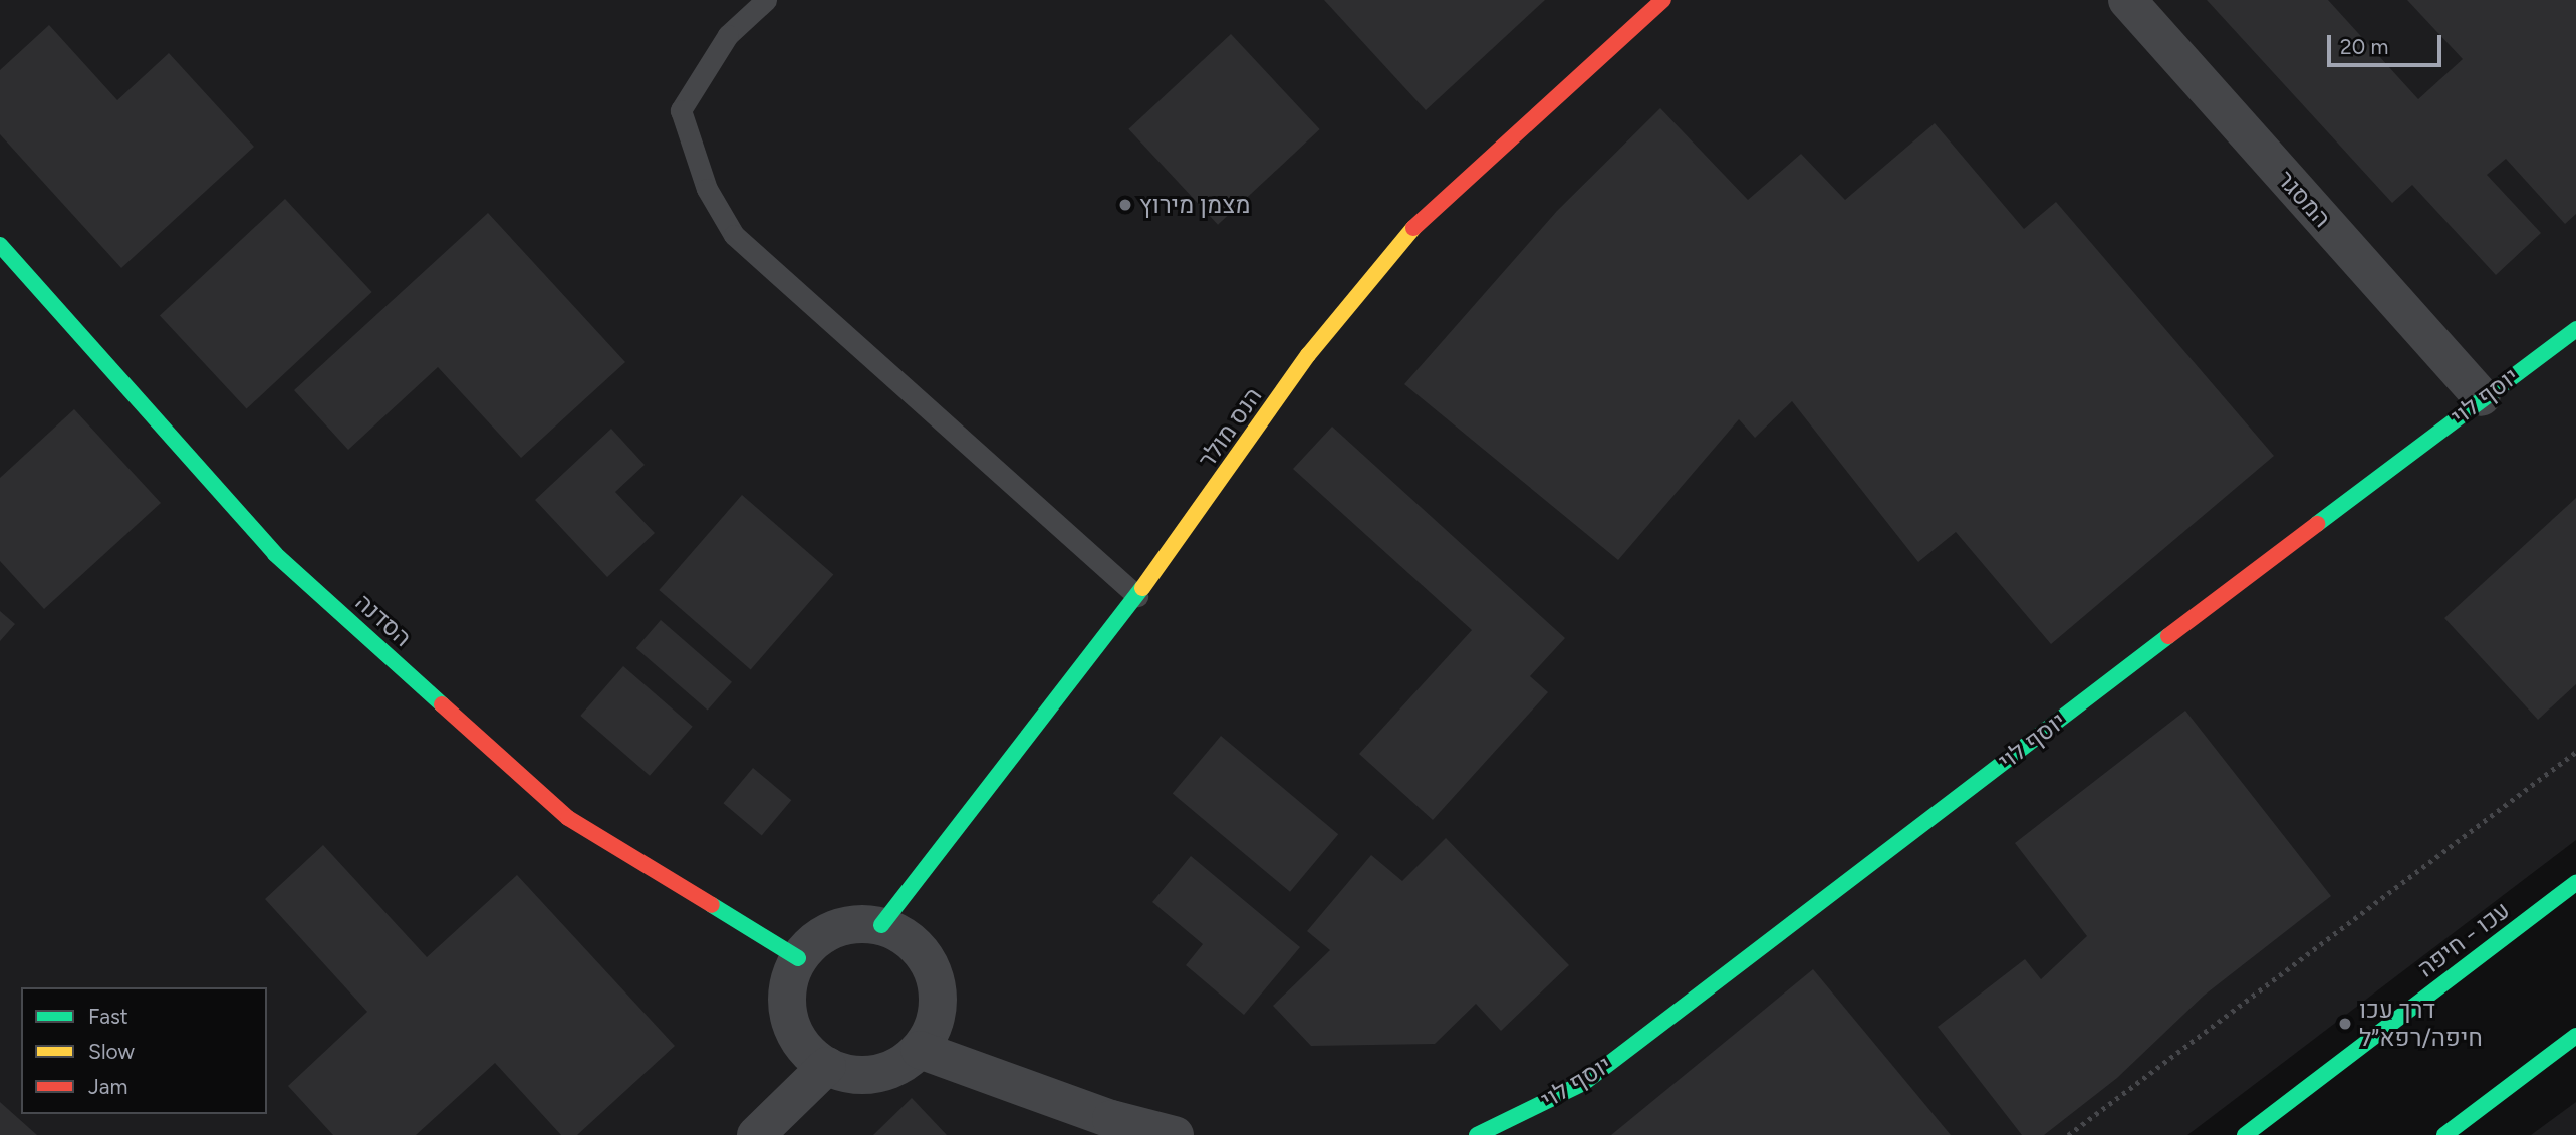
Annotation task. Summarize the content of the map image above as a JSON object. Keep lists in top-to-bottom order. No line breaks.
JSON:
{"streets":{"main road":["יוסף לוי","הנס מולר","הסדנה","עכו - חיפה"],"street":["המסגר"]},"crossings":[["המסגר","יוסף לוי"],["הנס מולר","הסדנה"]],"places":["מצמן מירוץ","דרך עכו חיפה/רפא״ל"],"legend":["Fast","Slow","Jam"],"scale_bar":"20 m"}
